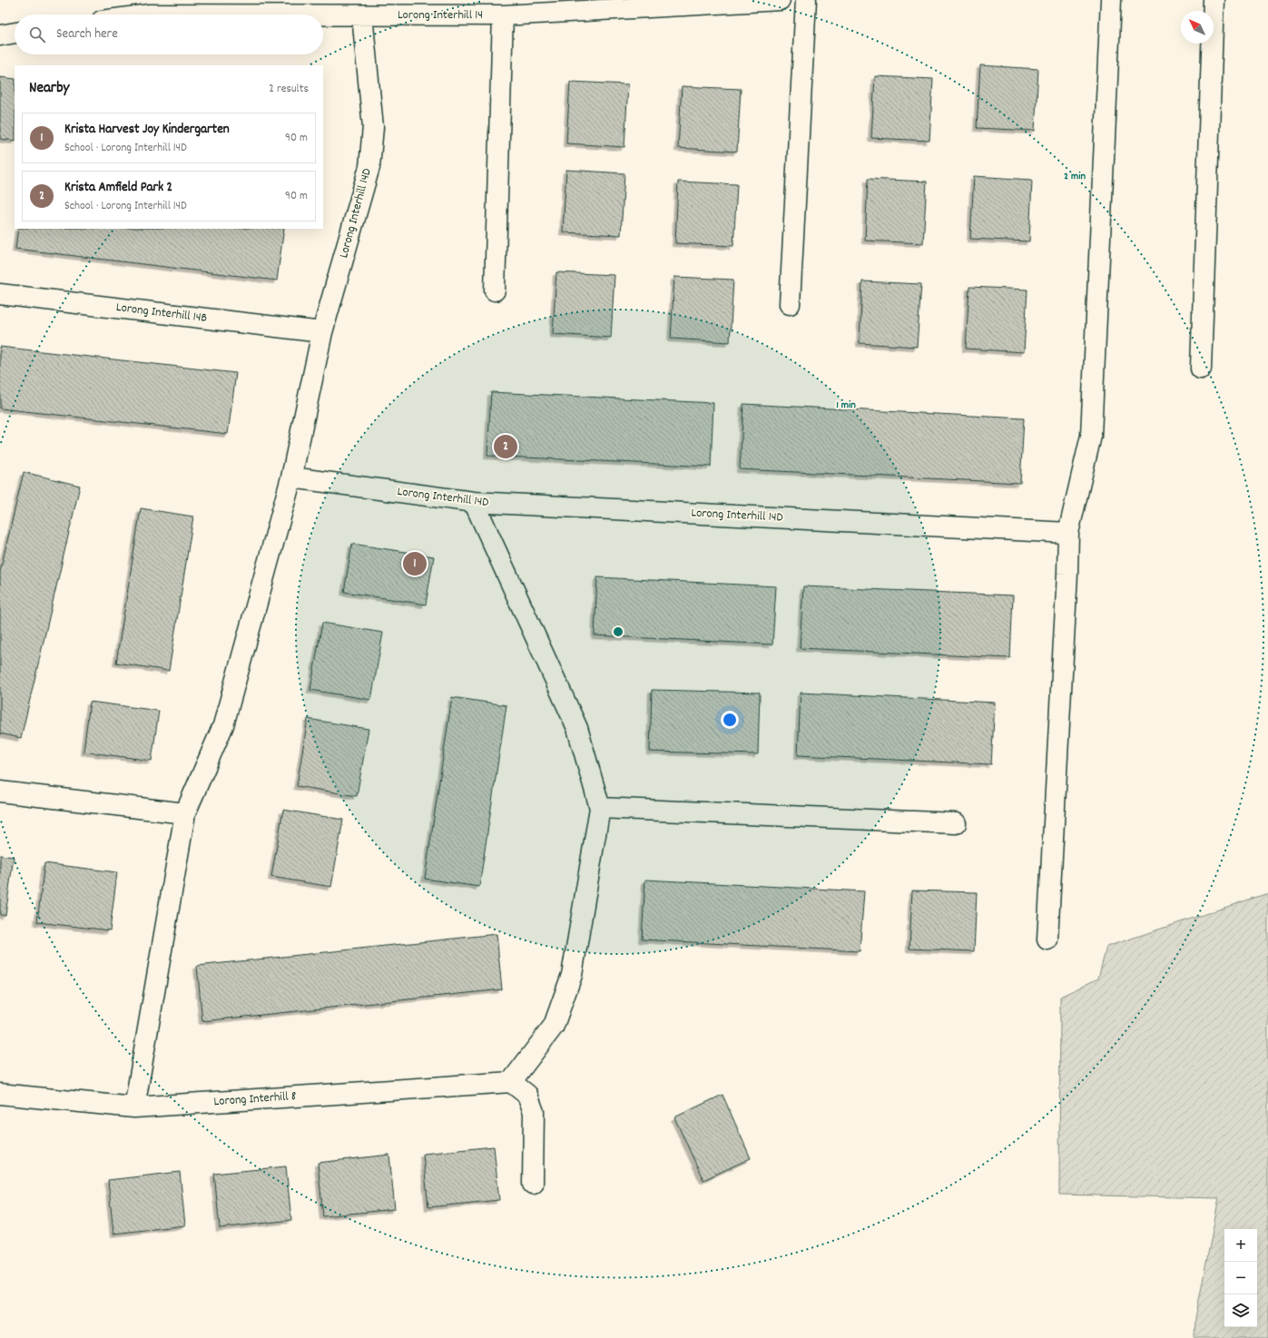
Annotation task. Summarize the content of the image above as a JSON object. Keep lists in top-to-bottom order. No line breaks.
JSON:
{"streets":{"street":["Lorong Interhill 14","Lorong Interhill 14D","Lorong Interhill 14B","Lorong Interhill 8"]},"crossings":[["Lorong Interhill 14","Lorong Interhill 14D"],["Lorong Interhill 14D","Lorong Interhill 14B"]],"north":"top left","page":{"search":"Search here","heading":["Nearby","2 results"],"list":[{"mark":"1","name":"Krista Harvest Joy Kindergarten","note":"School · Lorong Interhill 14D","value":"90 m"},{"mark":"2","name":"Krista Amfield Park 2","note":"School · Lorong Interhill 14D","value":"90 m"}],"pins":["2","1"],"map_buttons":["+","−"]},"rings":["2 min","1 min"]}
